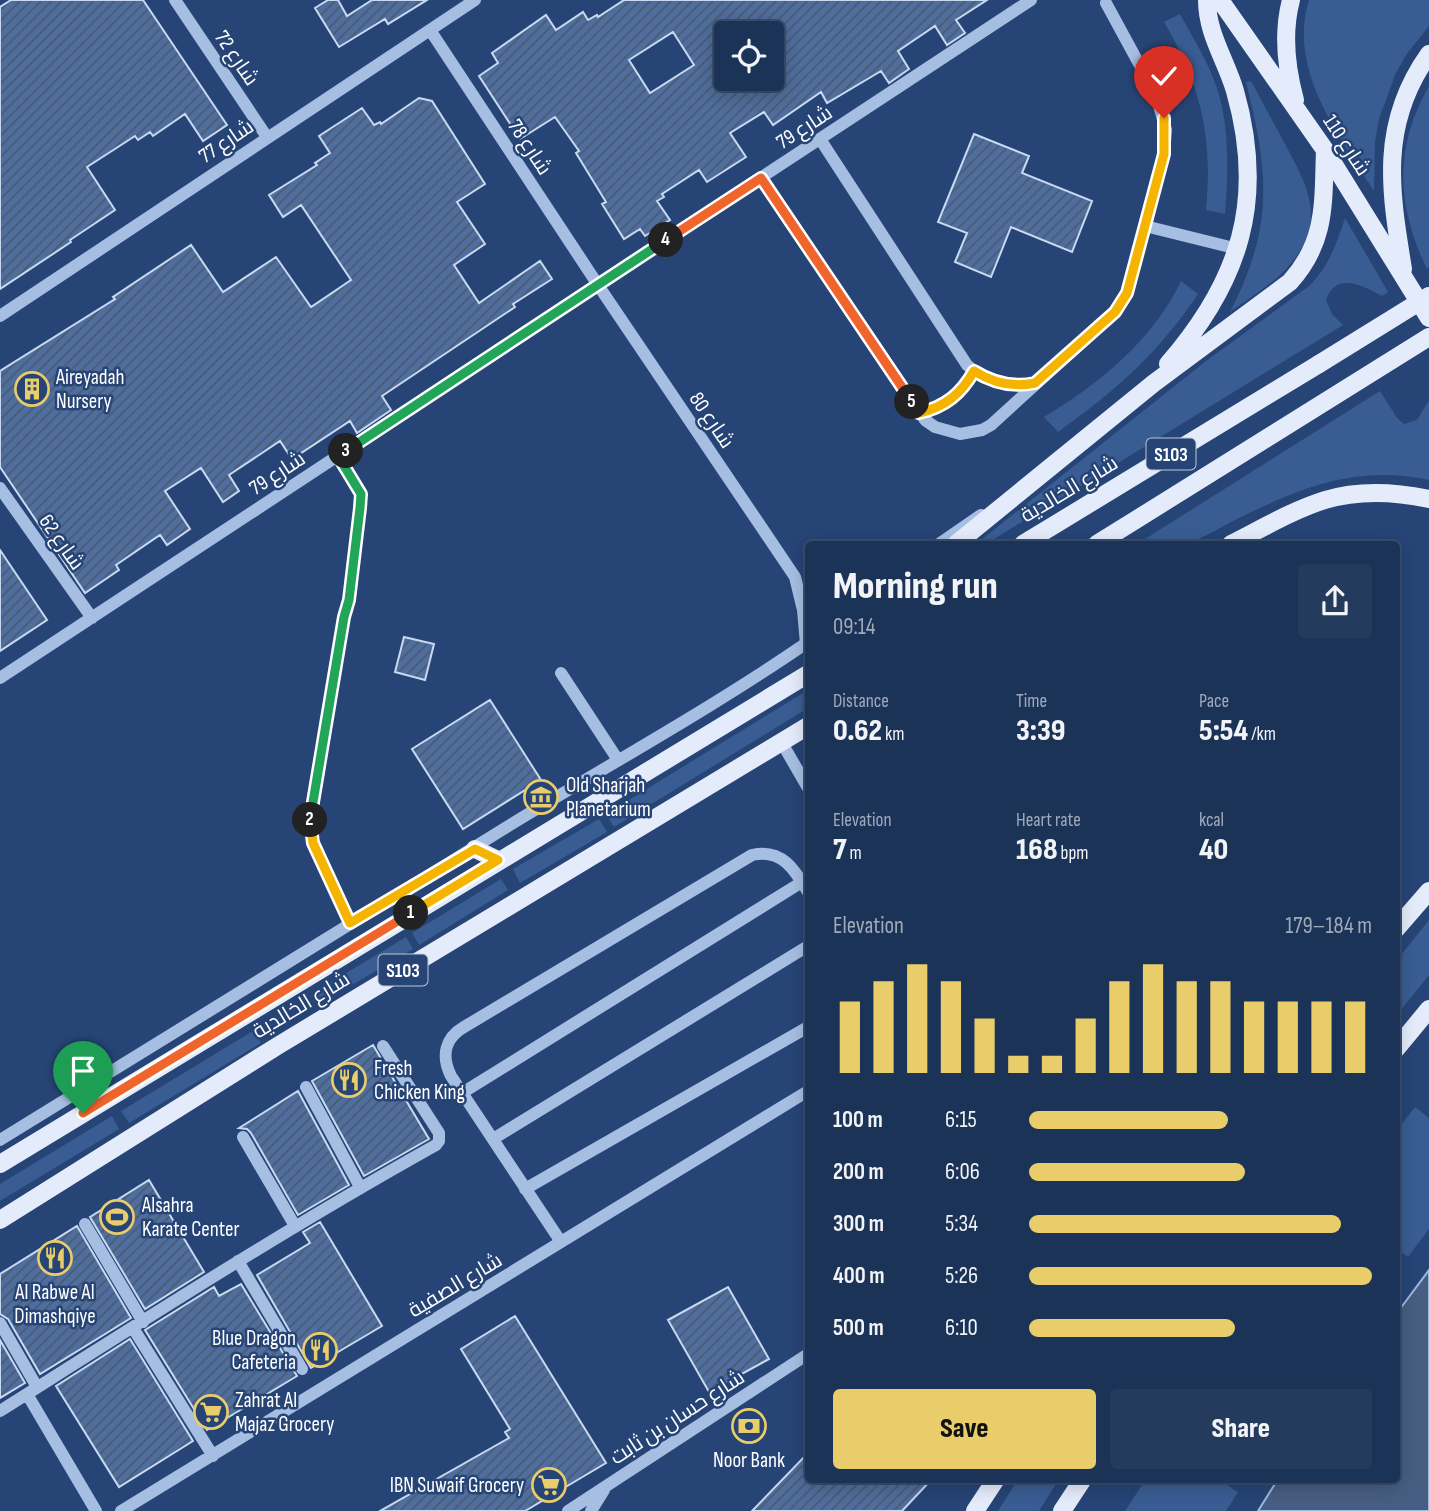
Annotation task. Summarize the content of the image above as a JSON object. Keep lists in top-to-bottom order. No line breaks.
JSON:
{"streets":{"main road":["شارع 110","S103","شارع الخالدية"],"street":["شارع 72","شارع 79","شارع 77","شارع 78","شارع 80","شارع 62","شارع الصفية","شارع حسان بن ثابت"]},"crossings":[["شارع 72","شارع 77"],["شارع 79","شارع 78"],["شارع 79","شارع 80"],["شارع 79","شارع 62"],["شارع 77","شارع 78"],["شارع 78","شارع 80"]],"places":{"building":["Aireyadah Nursery"],"museum":["Old Sharjah Planetarium"],"restaurant":["Fresh Chicken King","Al Rabwe Al Dimashqiye","Blue Dragon Cafeteria"],"sports":["Alsahra Karate Center"],"supermarket":["Zahrat Al Majaz Grocery","IBN Suwaif Grocery"],"bank":["Noor Bank"]},"page":{"pins":["4","5","3","2","1"],"heading":["Morning run","09:14"],"stats":[["Distance","0.62 km"],["Time","3:39"],["Pace","5:54 /km"],["Elevation","7 m"],["Heart rate","168 bpm"],["kcal","40"]],"chart":["Elevation","179–184 m"],"list":[{"name":"100 m","note":"6:15"},{"name":"200 m","note":"6:06"},{"name":"300 m","note":"5:34"},{"name":"400 m","note":"5:26"},{"name":"500 m","note":"6:10"}],"buttons":["Save","Share"]}}
